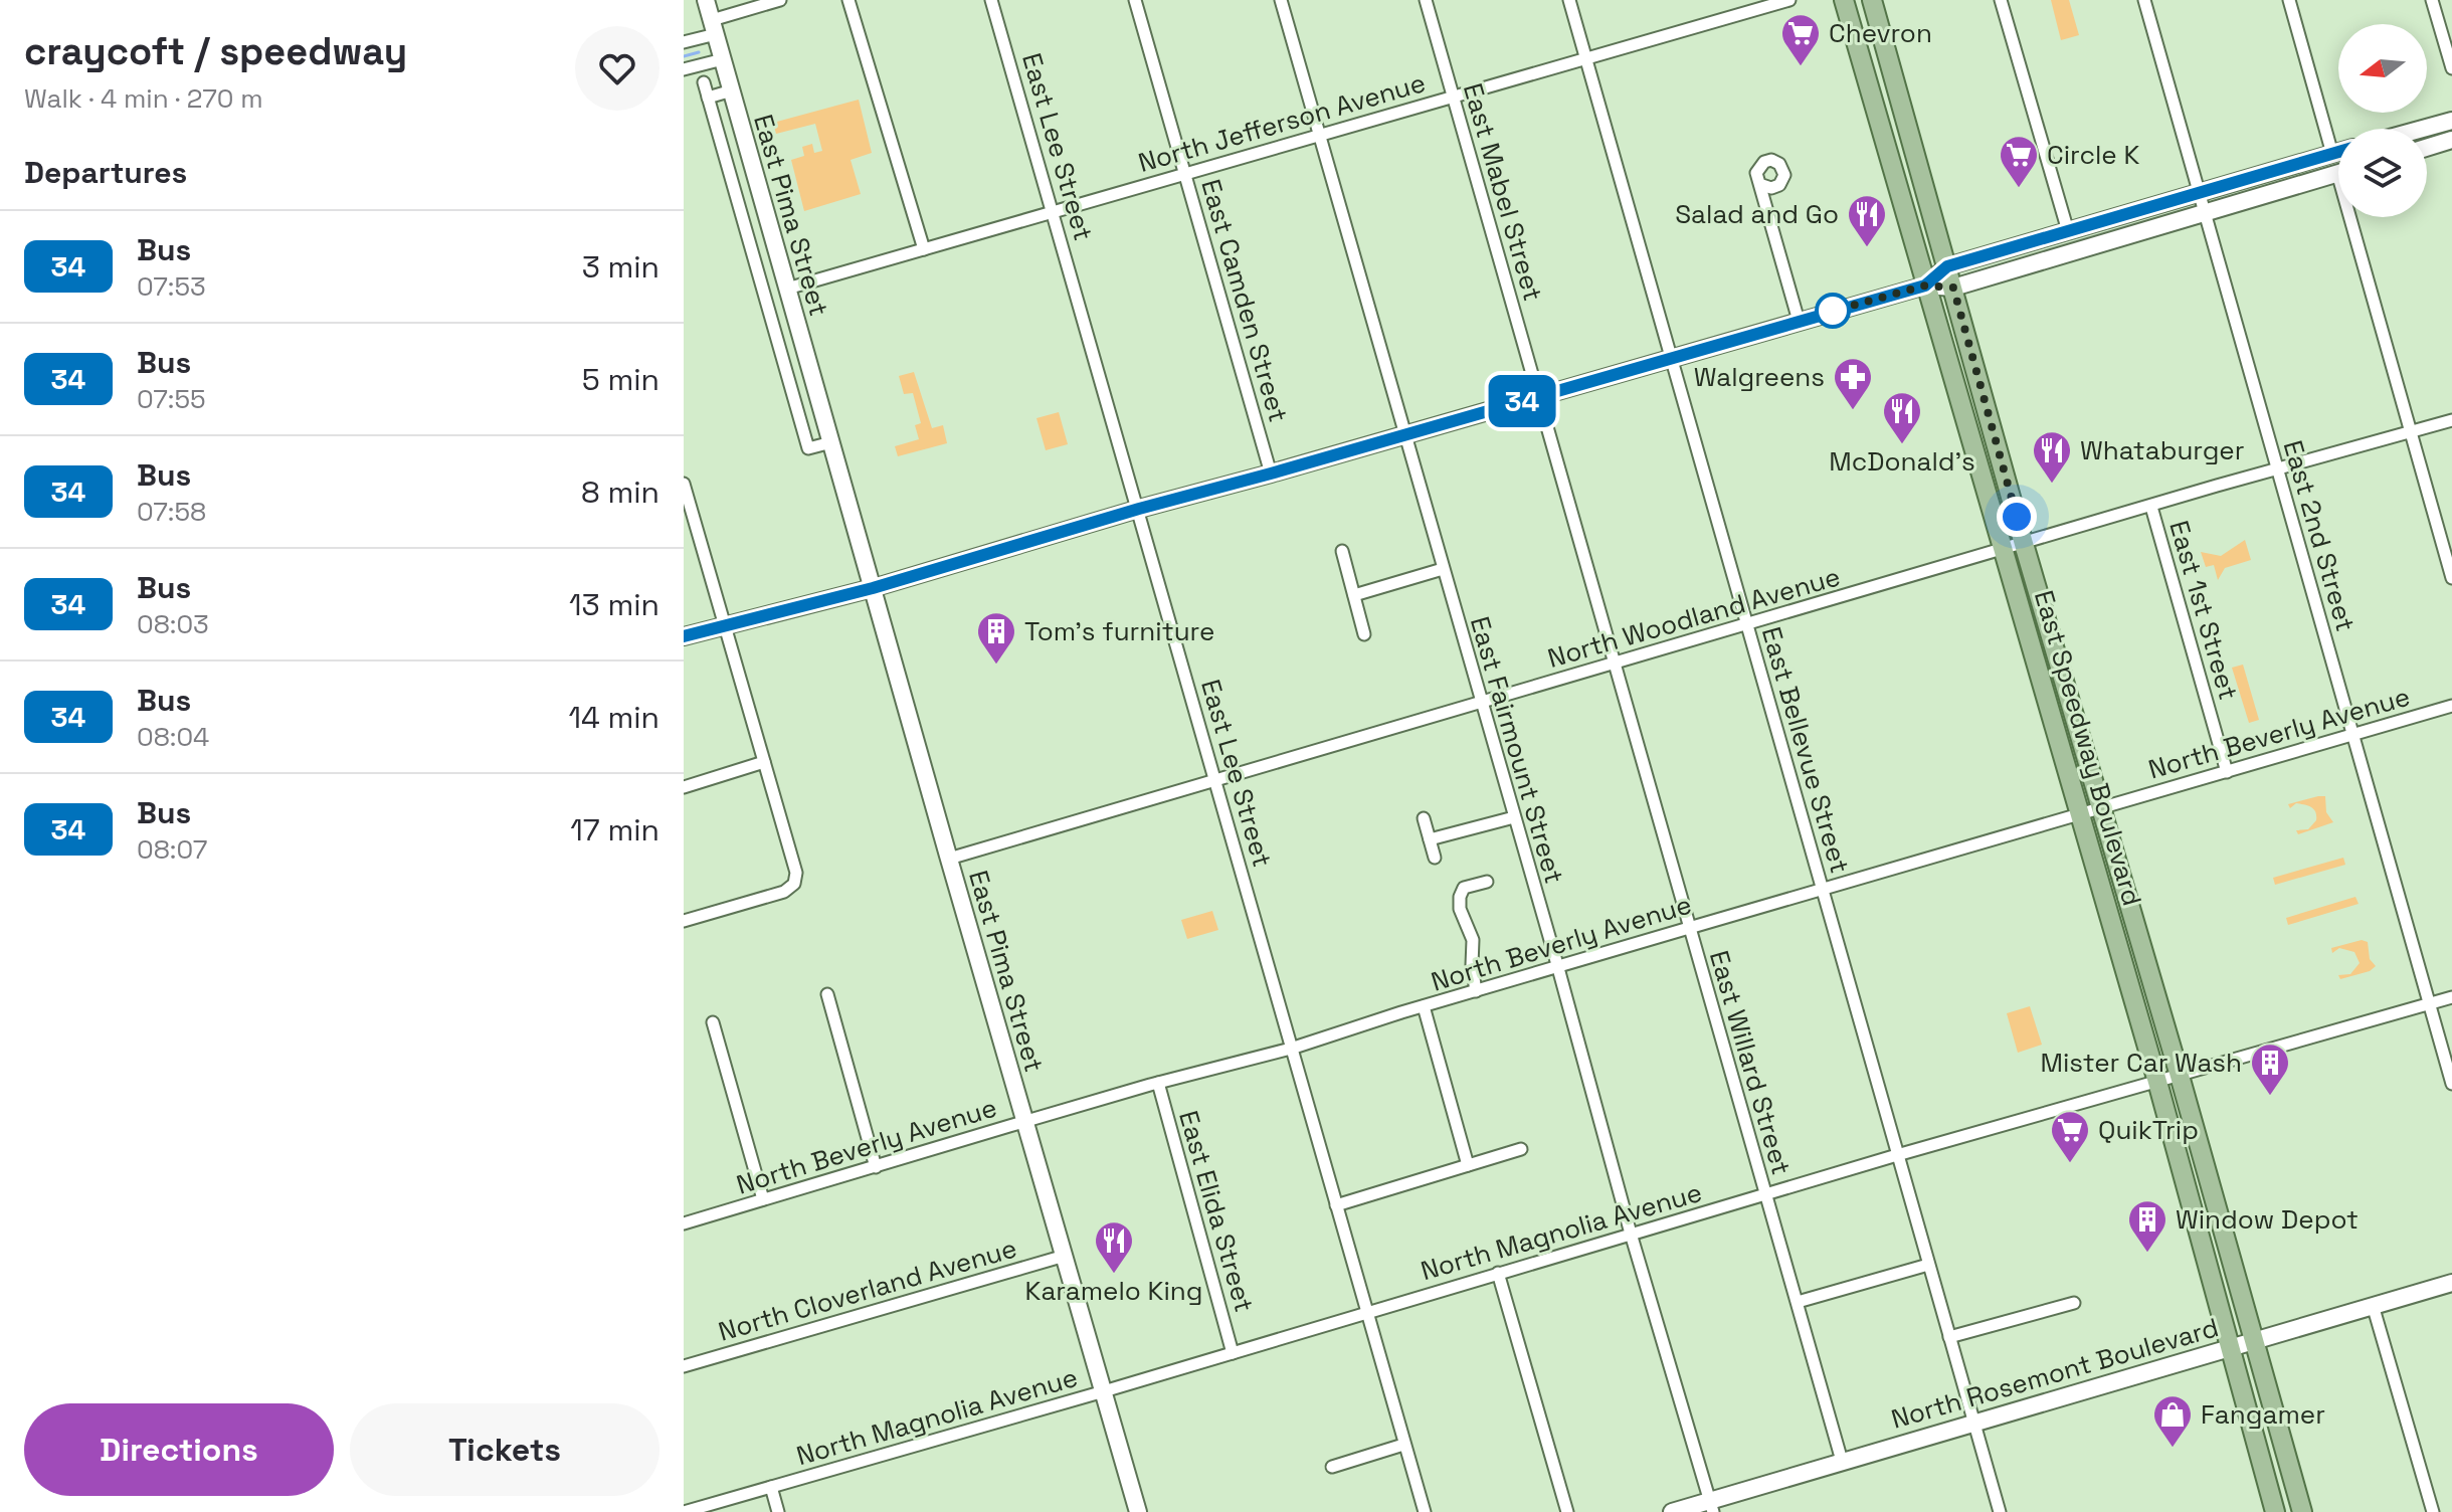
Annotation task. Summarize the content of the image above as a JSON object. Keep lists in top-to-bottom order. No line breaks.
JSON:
{"streets":{"main road":["East Speedway Boulevard"],"street":["North Jefferson Avenue","East Lee Street","East Mabel Street","East Pima Street","East Camden Street","East 2nd Street","East 1st Street","North Woodland Avenue","North Beverly Avenue","East Fairmount Street","East Bellevue Street","East Willard Street","East Elida Street","North Magnolia Avenue","North Cloverland Avenue","North Rosemont Boulevard"]},"crossings":[["North Jefferson Avenue","East Lee Street"],["North Jefferson Avenue","East Mabel Street"],["North Jefferson Avenue","East Pima Street"],["North Jefferson Avenue","East Camden Street"],["North Jefferson Avenue","East Fairmount Street"],["North Jefferson Avenue","East Bellevue Street"],["East Lee Street","North Woodland Avenue"],["East Lee Street","North Beverly Avenue"],["East Lee Street","North Magnolia Avenue"],["East Mabel Street","East Willard Street"],["East Pima Street","North Woodland Avenue"],["East Pima Street","North Beverly Avenue"],["East Pima Street","North Magnolia Avenue"],["East Pima Street","North Cloverland Avenue"],["East 2nd Street","North Woodland Avenue"],["East 2nd Street","North Beverly Avenue"],["East 2nd Street","North Magnolia Avenue"],["East 1st Street","North Woodland Avenue"],["East 1st Street","North Beverly Avenue"],["North Woodland Avenue","East Speedway Boulevard"],["North Woodland Avenue","East Fairmount Street"],["North Woodland Avenue","East Bellevue Street"],["North Woodland Avenue","East Willard Street"],["North Beverly Avenue","East Speedway Boulevard"],["North Beverly Avenue","East Fairmount Street"],["North Beverly Avenue","East Bellevue Street"],["North Beverly Avenue","East Willard Street"],["North Beverly Avenue","East Elida Street"],["East Speedway Boulevard","North Magnolia Avenue"],["East Speedway Boulevard","North Rosemont Boulevard"],["East Fairmount Street","North Magnolia Avenue"],["East Fairmount Street","North Rosemont Boulevard"],["East Bellevue Street","North Magnolia Avenue"],["East Bellevue Street","North Rosemont Boulevard"],["East Willard Street","North Magnolia Avenue"],["East Willard Street","North Rosemont Boulevard"],["East Elida Street","North Magnolia Avenue"]],"places":{"supermarket":["Chevron","Circle K","QuikTrip"],"restaurant":["Salad and Go","McDonald's","Whataburger","Karamelo King"],"pharmacy":["Walgreens"],"building":["Tom's furniture","Mister Car Wash","Window Depot"],"shop":["Fangamer"]},"lines":["bus line 34"],"north":"left","page":{"heading":[["craycoft / speedway","Walk · 4 min · 270 m"],"Departures"],"on_map":"34","list":[{"mark":"34","name":"Bus","note":"07:53","value":"3 min"},{"mark":"34","name":"Bus","note":"07:55","value":"5 min"},{"mark":"34","name":"Bus","note":"07:58","value":"8 min"},{"mark":"34","name":"Bus","note":"08:03","value":"13 min"},{"mark":"34","name":"Bus","note":"08:04","value":"14 min"},{"mark":"34","name":"Bus","note":"08:07","value":"17 min"}],"buttons":["Directions","Tickets"]}}
